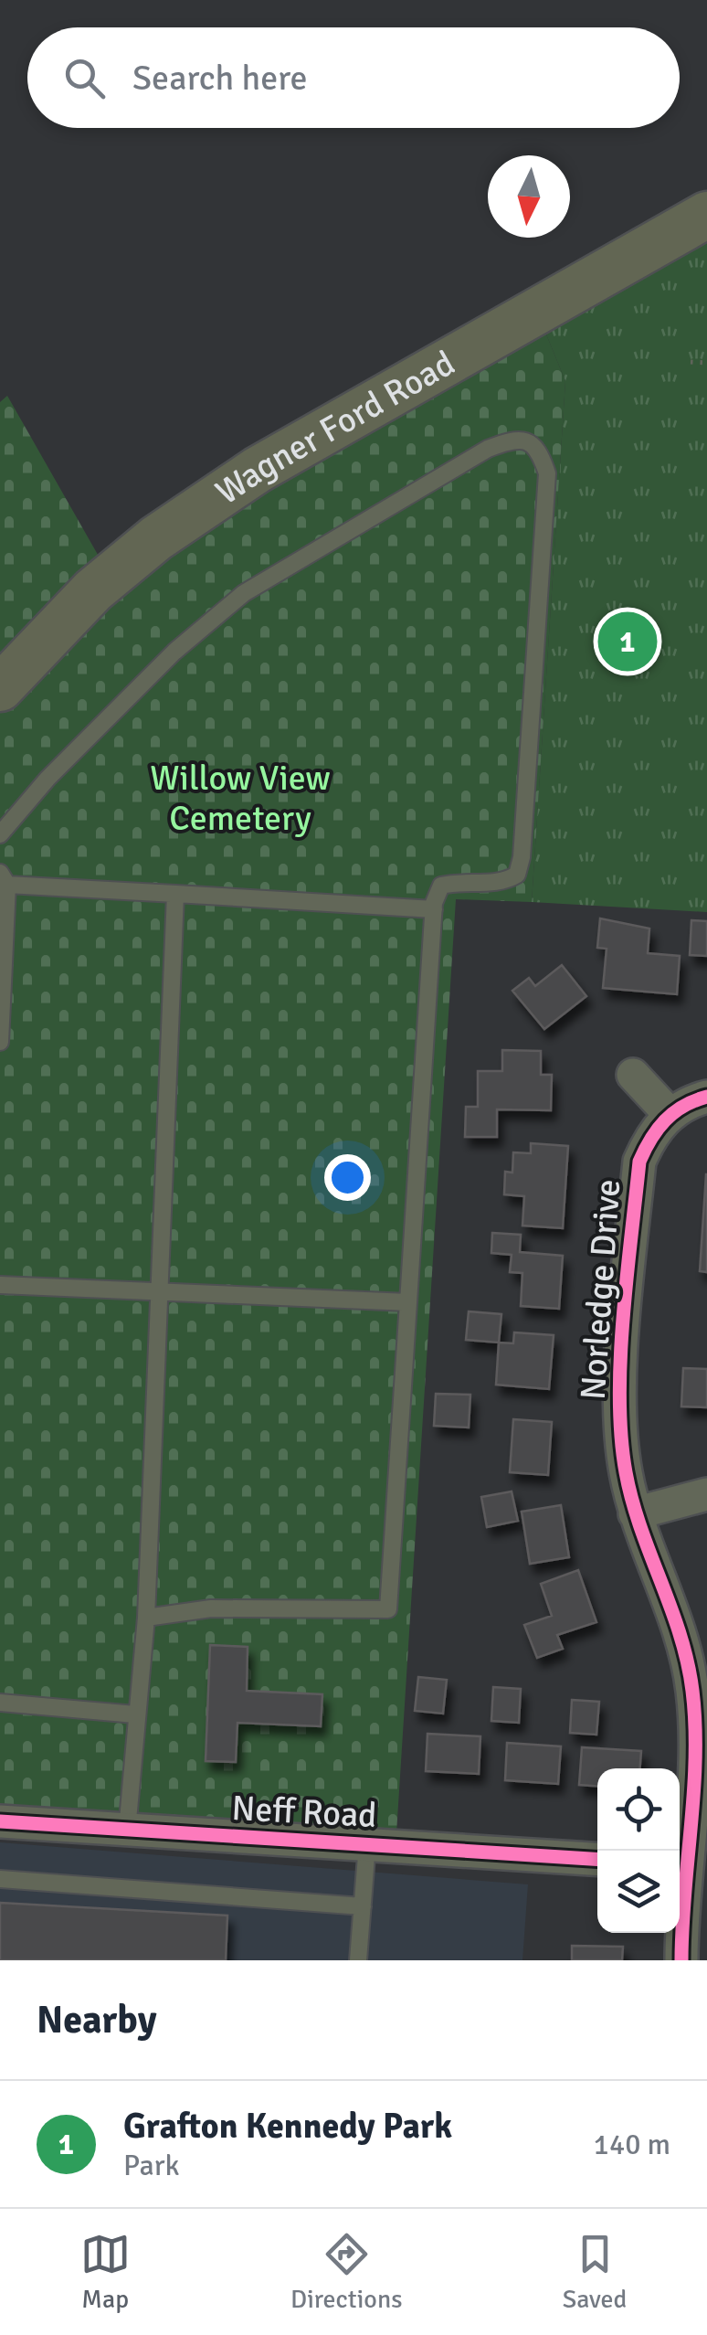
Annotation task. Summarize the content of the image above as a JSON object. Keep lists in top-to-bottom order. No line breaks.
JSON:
{"streets":{"main road":["Wagner Ford Road"],"street":["Norledge Drive","Neff Road"]},"parks":["Willow View Cemetery"],"north":"bottom","page":{"search":"Search here","pins":"1","heading":"Nearby","list":[{"mark":"1","name":"Grafton Kennedy Park","note":"Park","value":"140 m"}],"nav":["Map","Directions","Saved"]}}
